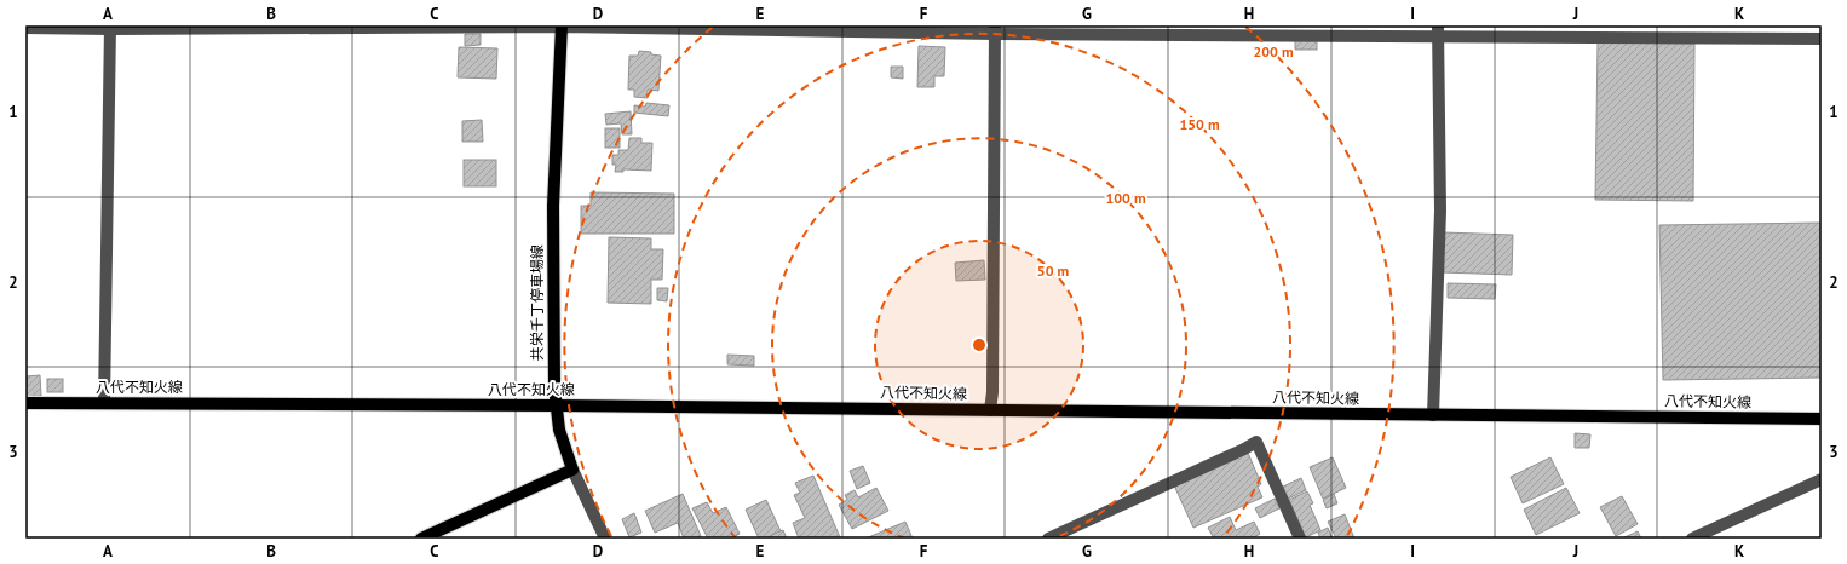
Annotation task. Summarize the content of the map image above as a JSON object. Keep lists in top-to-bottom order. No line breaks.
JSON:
{"streets":{"main road":["共栄千丁停車場線","八代不知火線"]},"crossings":[["共栄千丁停車場線","八代不知火線"]],"grid":{"columns":["A","B","C","D","E","F","G","H","I","J","K"],"rows":["1","2","3"]},"rings":["200 m","150 m","100 m","50 m"]}
